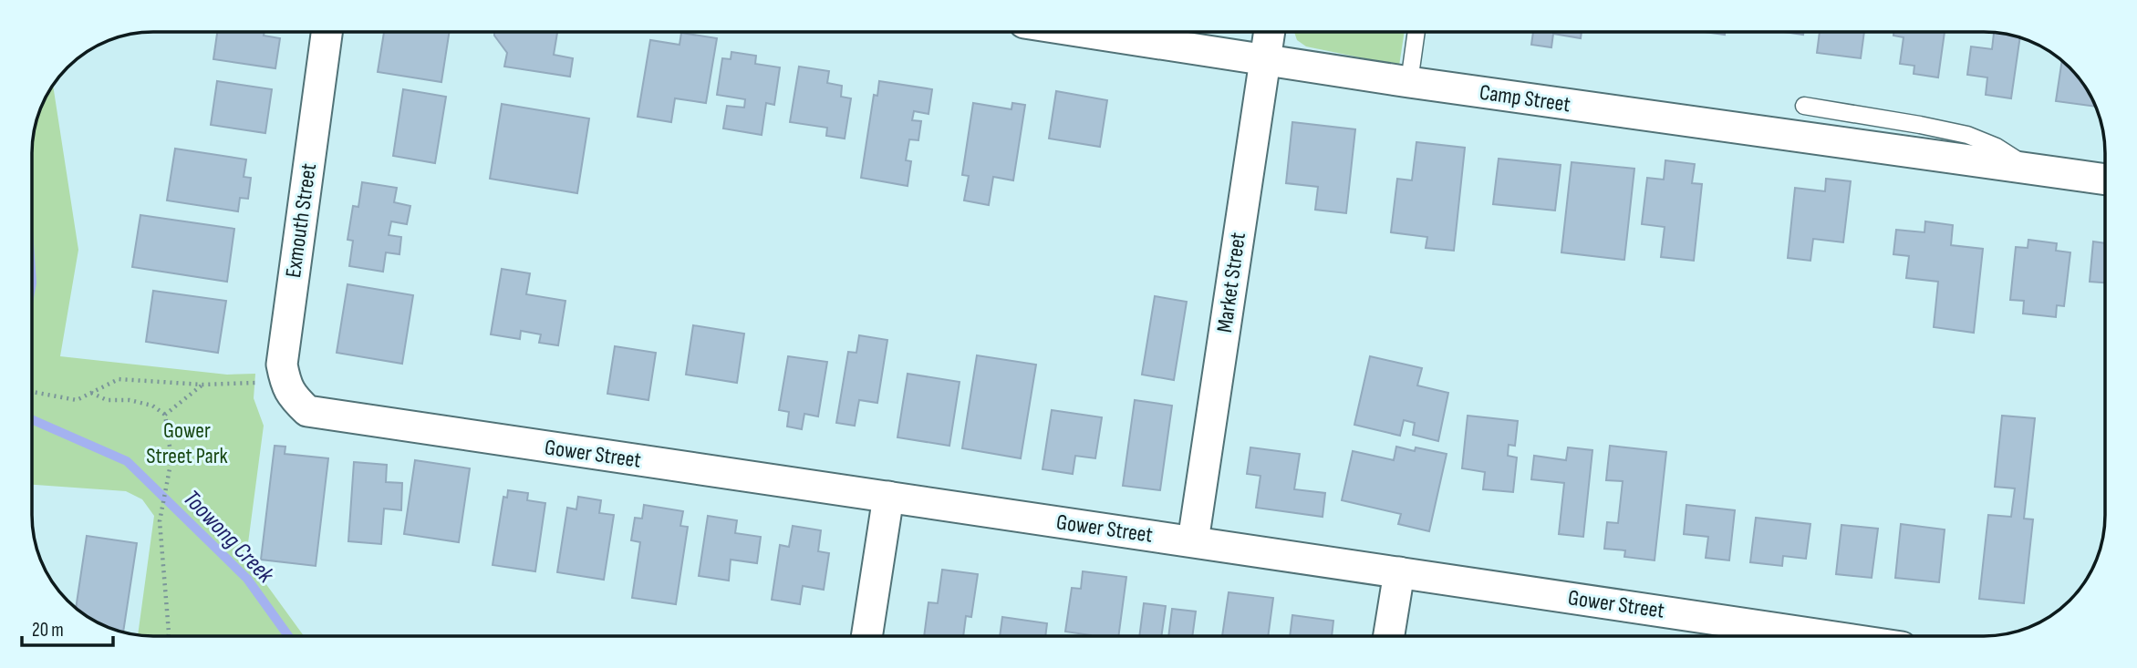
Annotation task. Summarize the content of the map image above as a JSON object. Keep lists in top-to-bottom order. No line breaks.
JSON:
{"streets":{"street":["Camp Street","Exmouth Street","Market Street","Gower Street"]},"crossings":[["Camp Street","Market Street"],["Exmouth Street","Gower Street"],["Market Street","Gower Street"]],"water":["Toowong Creek"],"parks":["Gower Street Park"],"scale_bar":"20 m"}
